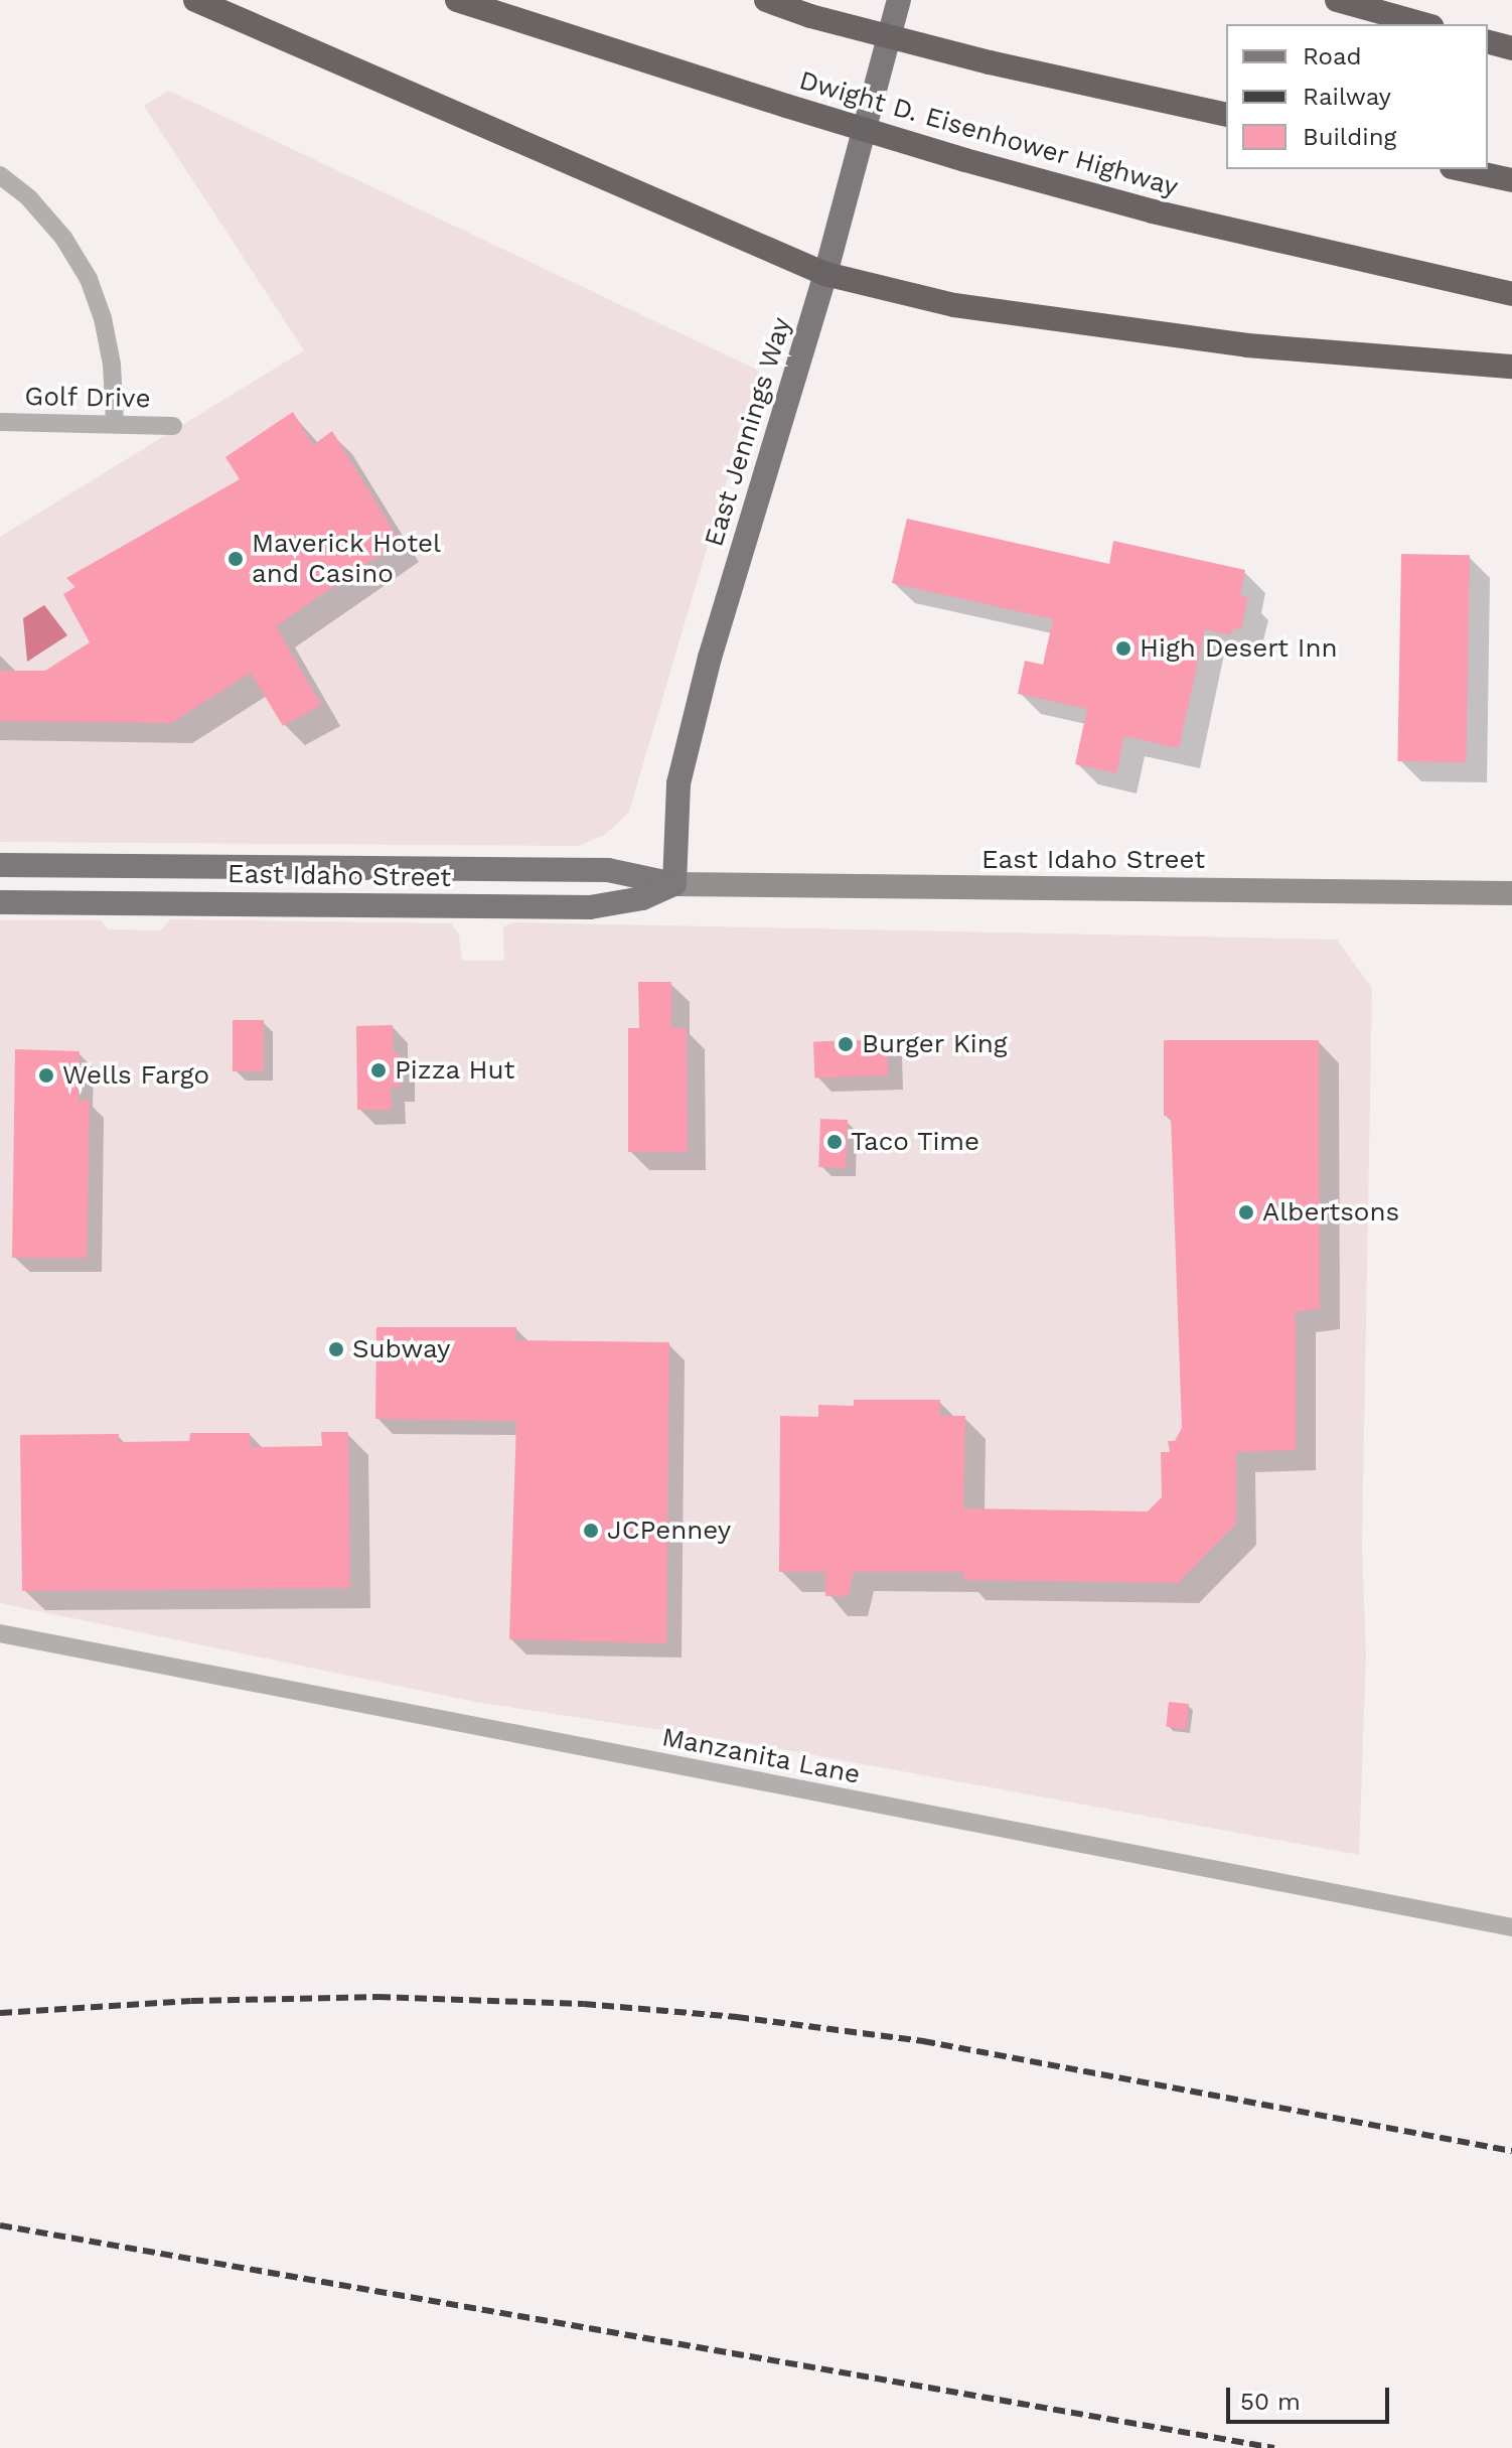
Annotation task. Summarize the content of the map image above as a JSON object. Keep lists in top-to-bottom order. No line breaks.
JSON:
{"streets":{"highway":["Dwight D. Eisenhower Highway"],"main road":["East Jennings Way","East Idaho Street"],"street":["Golf Drive","Manzanita Lane"]},"crossings":[["East Jennings Way","East Idaho Street"]],"places":["Maverick Hotel and Casino","High Desert Inn","Burger King","Pizza Hut","Wells Fargo","Taco Time","Albertsons","Subway","JCPenney"],"legend":["Road","Railway","Building"],"scale_bar":"50 m"}
